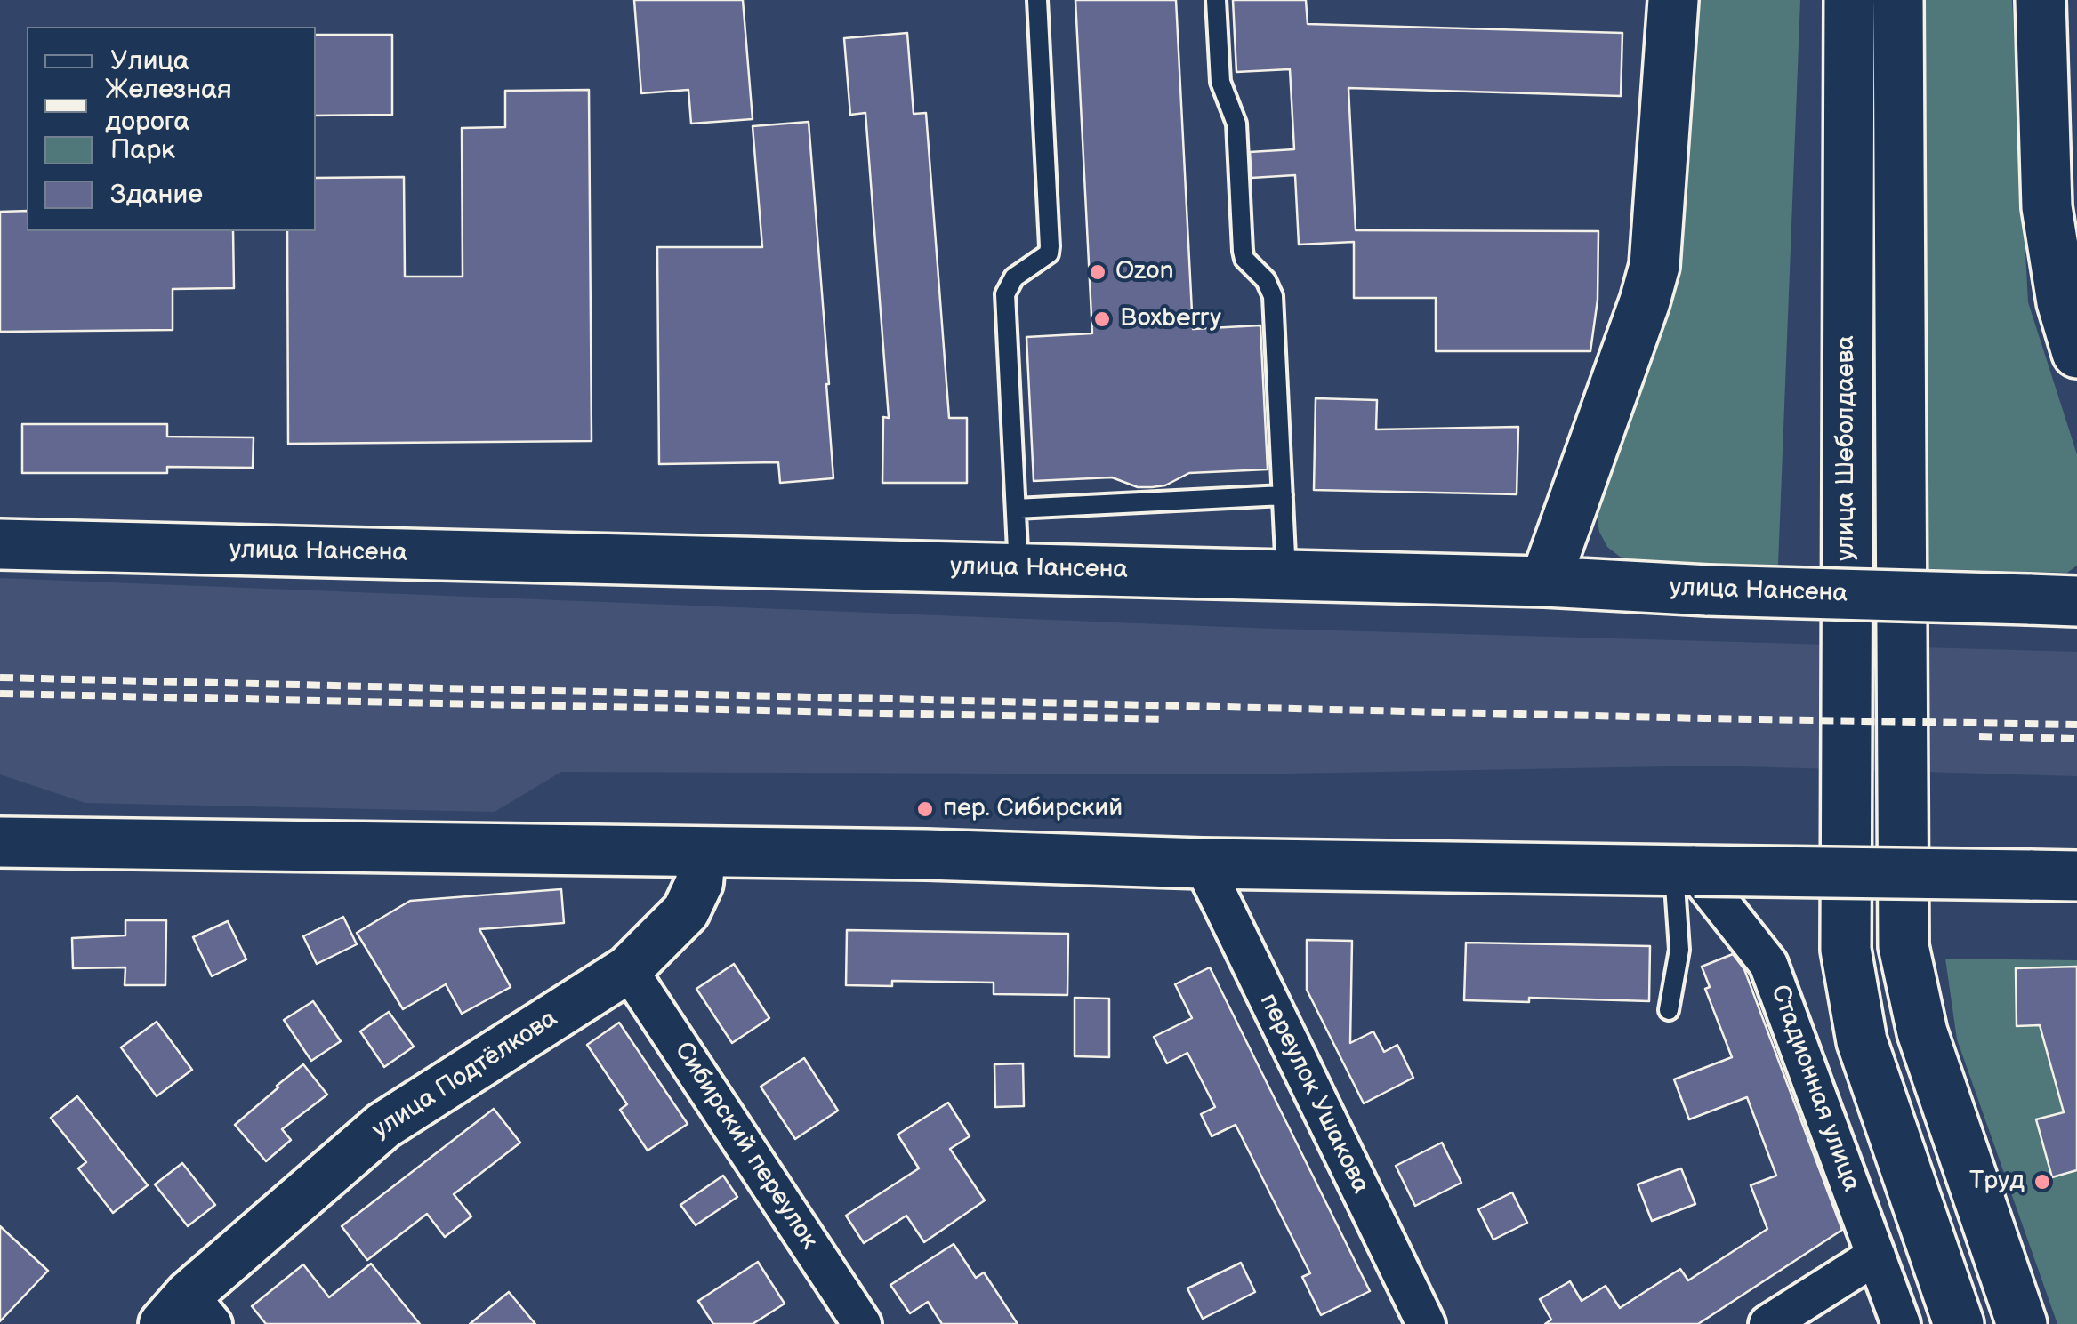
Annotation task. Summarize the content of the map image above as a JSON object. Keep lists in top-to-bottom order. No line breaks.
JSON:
{"streets":{"main road":["улица Шеболдаева","улица Нансена"],"street":["улица Подтёлкова","Стадионная улица","переулок Ушакова","Сибирский переулок"]},"crossings":[["улица Подтёлкова","Сибирский переулок"]],"places":["Ozon","Boxberry","пер. Сибирский","Труд"],"legend":["Улица","Железная дорога","Парк","Здание"]}
